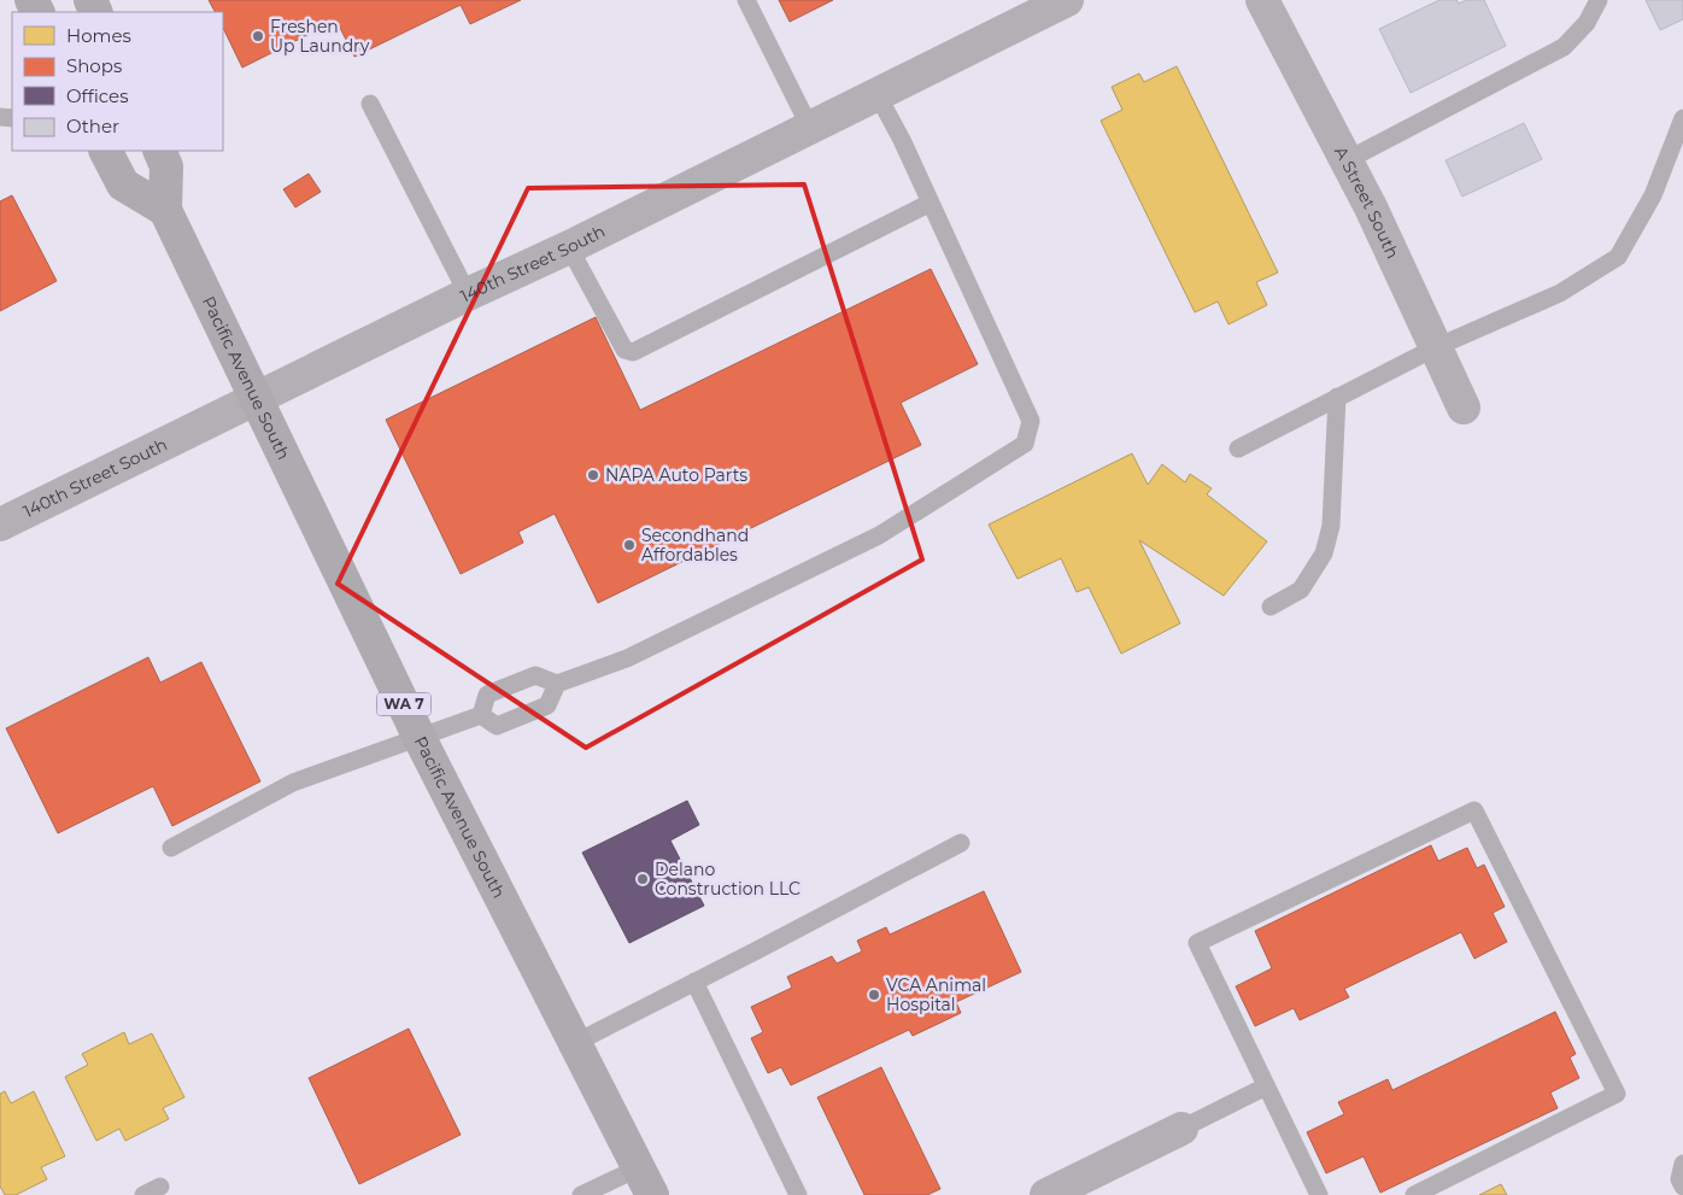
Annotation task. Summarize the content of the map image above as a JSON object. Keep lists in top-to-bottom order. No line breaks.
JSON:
{"streets":{"main road":["Pacific Avenue South","WA 7"],"street":["A Street South","140th Street South"]},"crossings":[["140th Street South","Pacific Avenue South"]],"places":["Freshen Up Laundry","NAPA Auto Parts","Secondhand Affordables","Delano Construction LLC","VCA Animal Hospital"],"legend":["Homes","Shops","Offices","Other"]}
